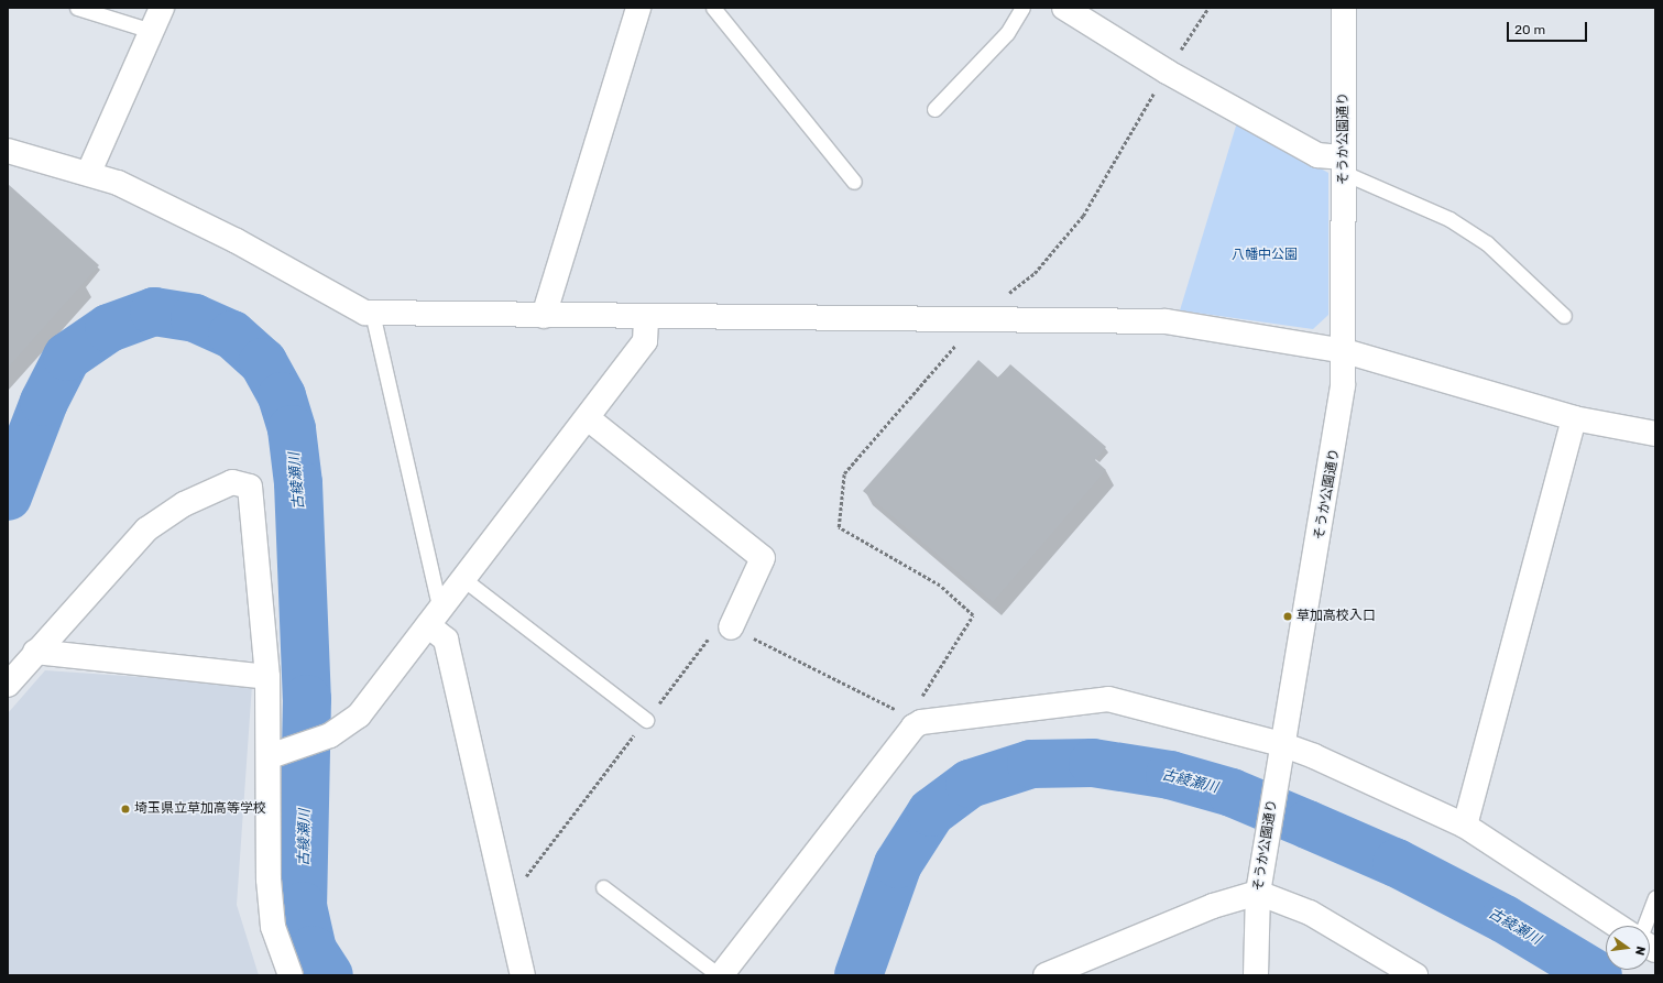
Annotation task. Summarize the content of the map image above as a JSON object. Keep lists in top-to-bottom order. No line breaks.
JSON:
{"streets":{"street":["そうか公園通り"]},"water":["古綾瀬川"],"parks":["八幡中公園"],"places":["草加高校入口","埼玉県立草加高等学校"],"scale_bar":"20 m","north":"right"}
